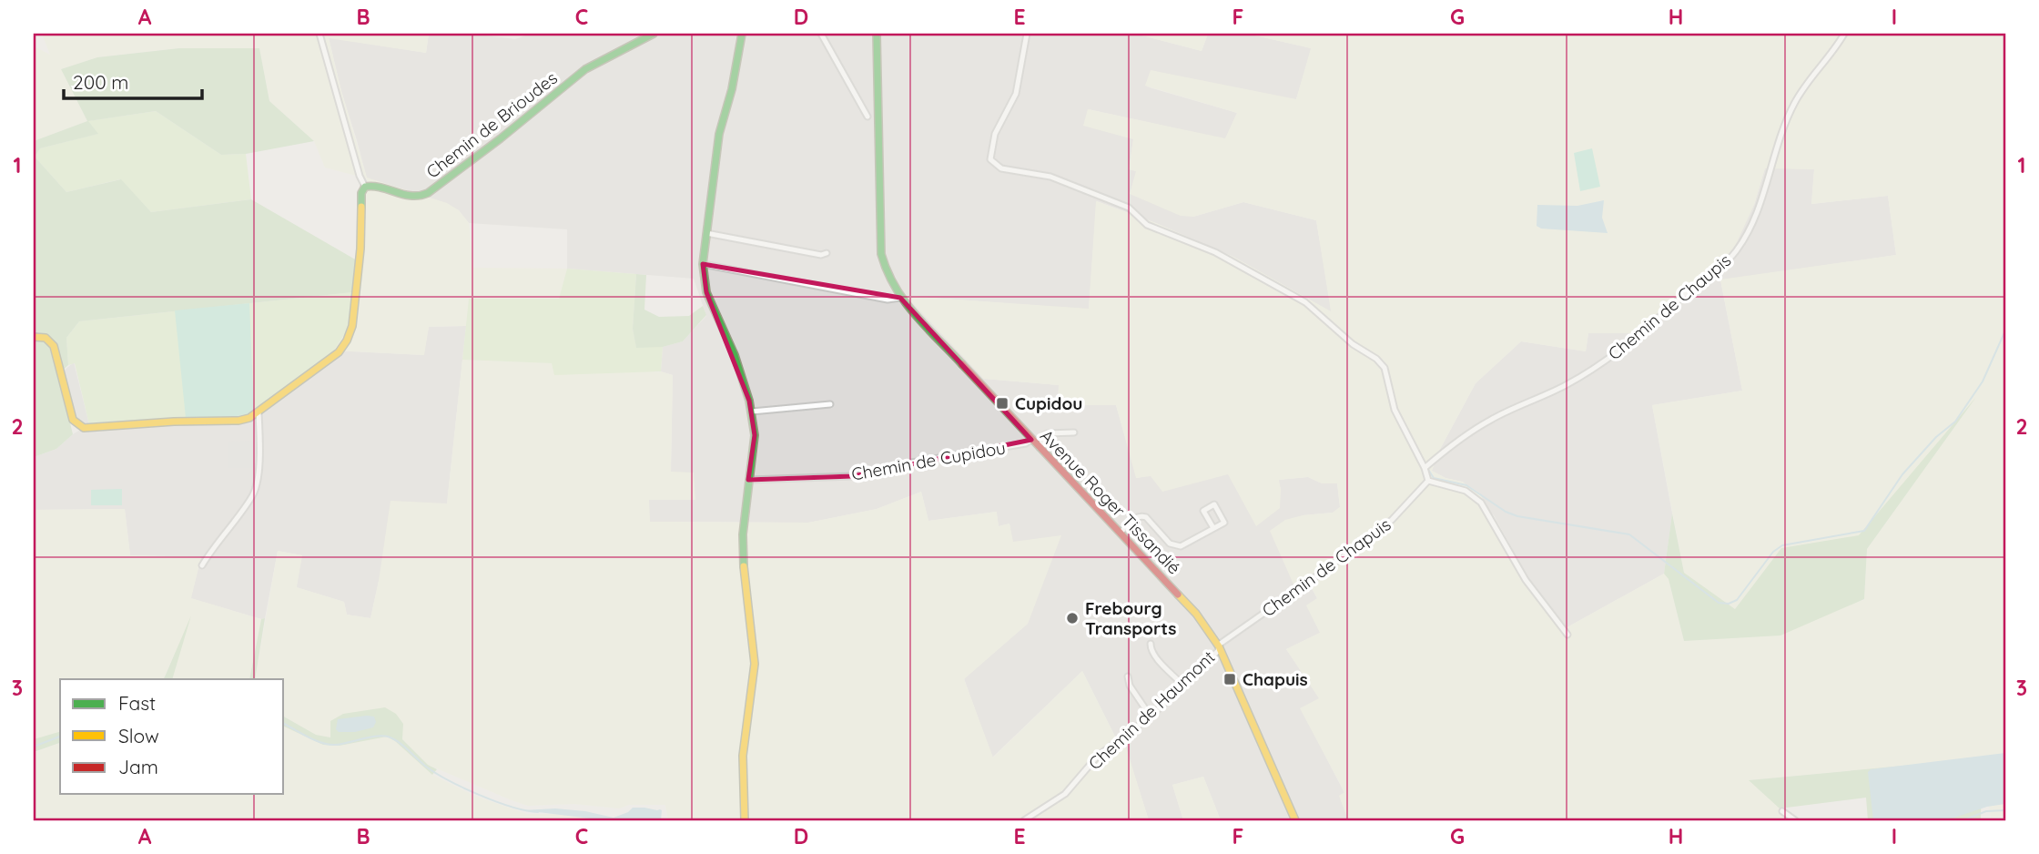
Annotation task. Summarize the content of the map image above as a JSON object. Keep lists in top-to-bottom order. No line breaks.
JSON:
{"streets":{"street":["Chemin de Brioudes","Chemin de Chaupis","Chemin de Cupidou","Avenue Roger Tissandié","Chemin de Chapuis","Chemin de Haumont"]},"crossings":[["Chemin de Cupidou","Avenue Roger Tissandié"],["Avenue Roger Tissandié","Chemin de Chapuis"],["Avenue Roger Tissandié","Chemin de Haumont"],["Chemin de Chapuis","Chemin de Haumont"]],"places":{"transit":["Cupidou","Chapuis"],"other":["Frebourg Transports"]},"legend":["Fast","Slow","Jam"],"scale_bar":"200 m","grid":{"columns":["A","B","C","D","E","F","G","H","I"],"rows":["1","2","3"]}}
